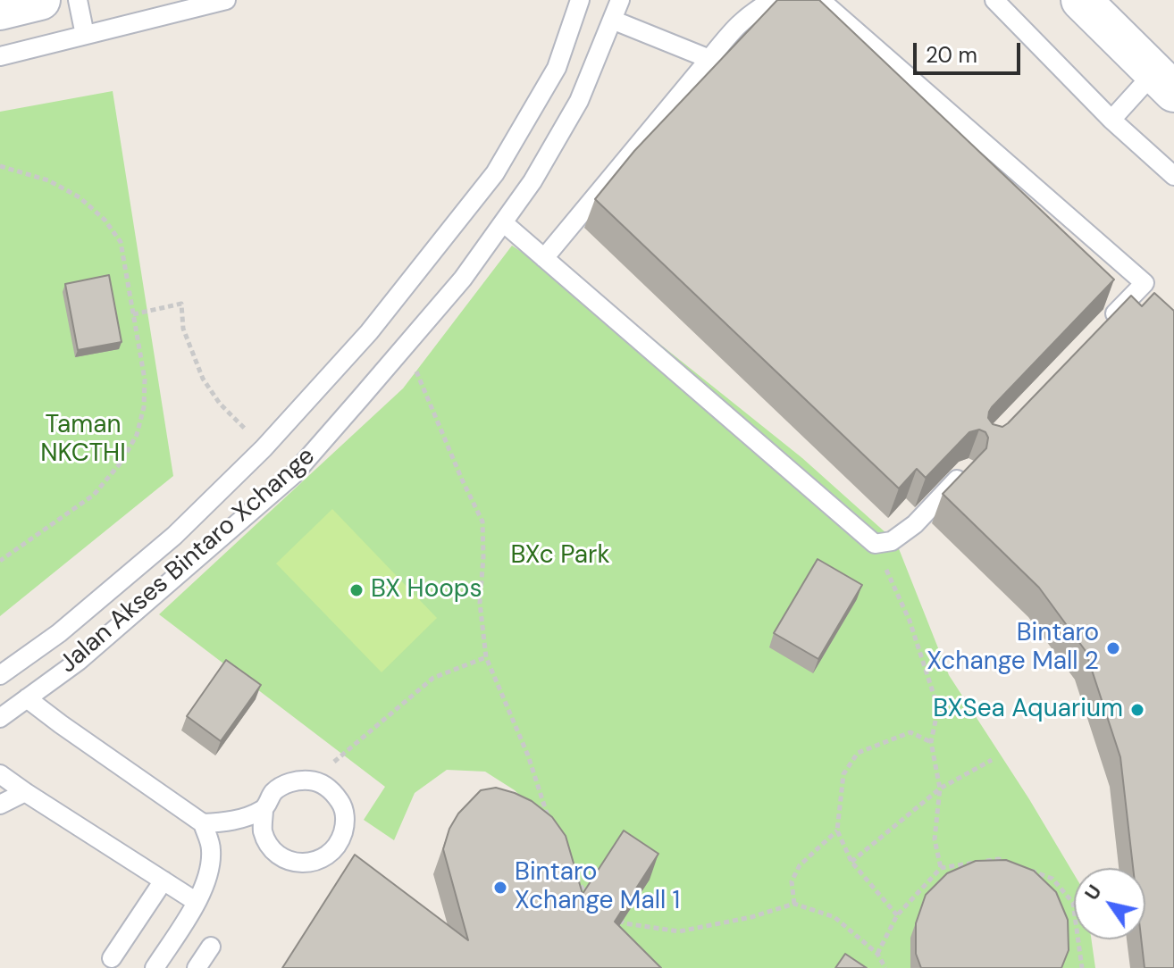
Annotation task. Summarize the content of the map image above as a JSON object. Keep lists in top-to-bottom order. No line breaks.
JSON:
{"streets":{"lane":["Jalan Akses Bintaro Xchange"]},"parks":["Taman NKCTHI","BXc Park"],"places":["BX Hoops","Bintaro Xchange Mall 2","BXSea Aquarium","Bintaro Xchange Mall 1"],"scale_bar":"20 m","north":"top left"}
